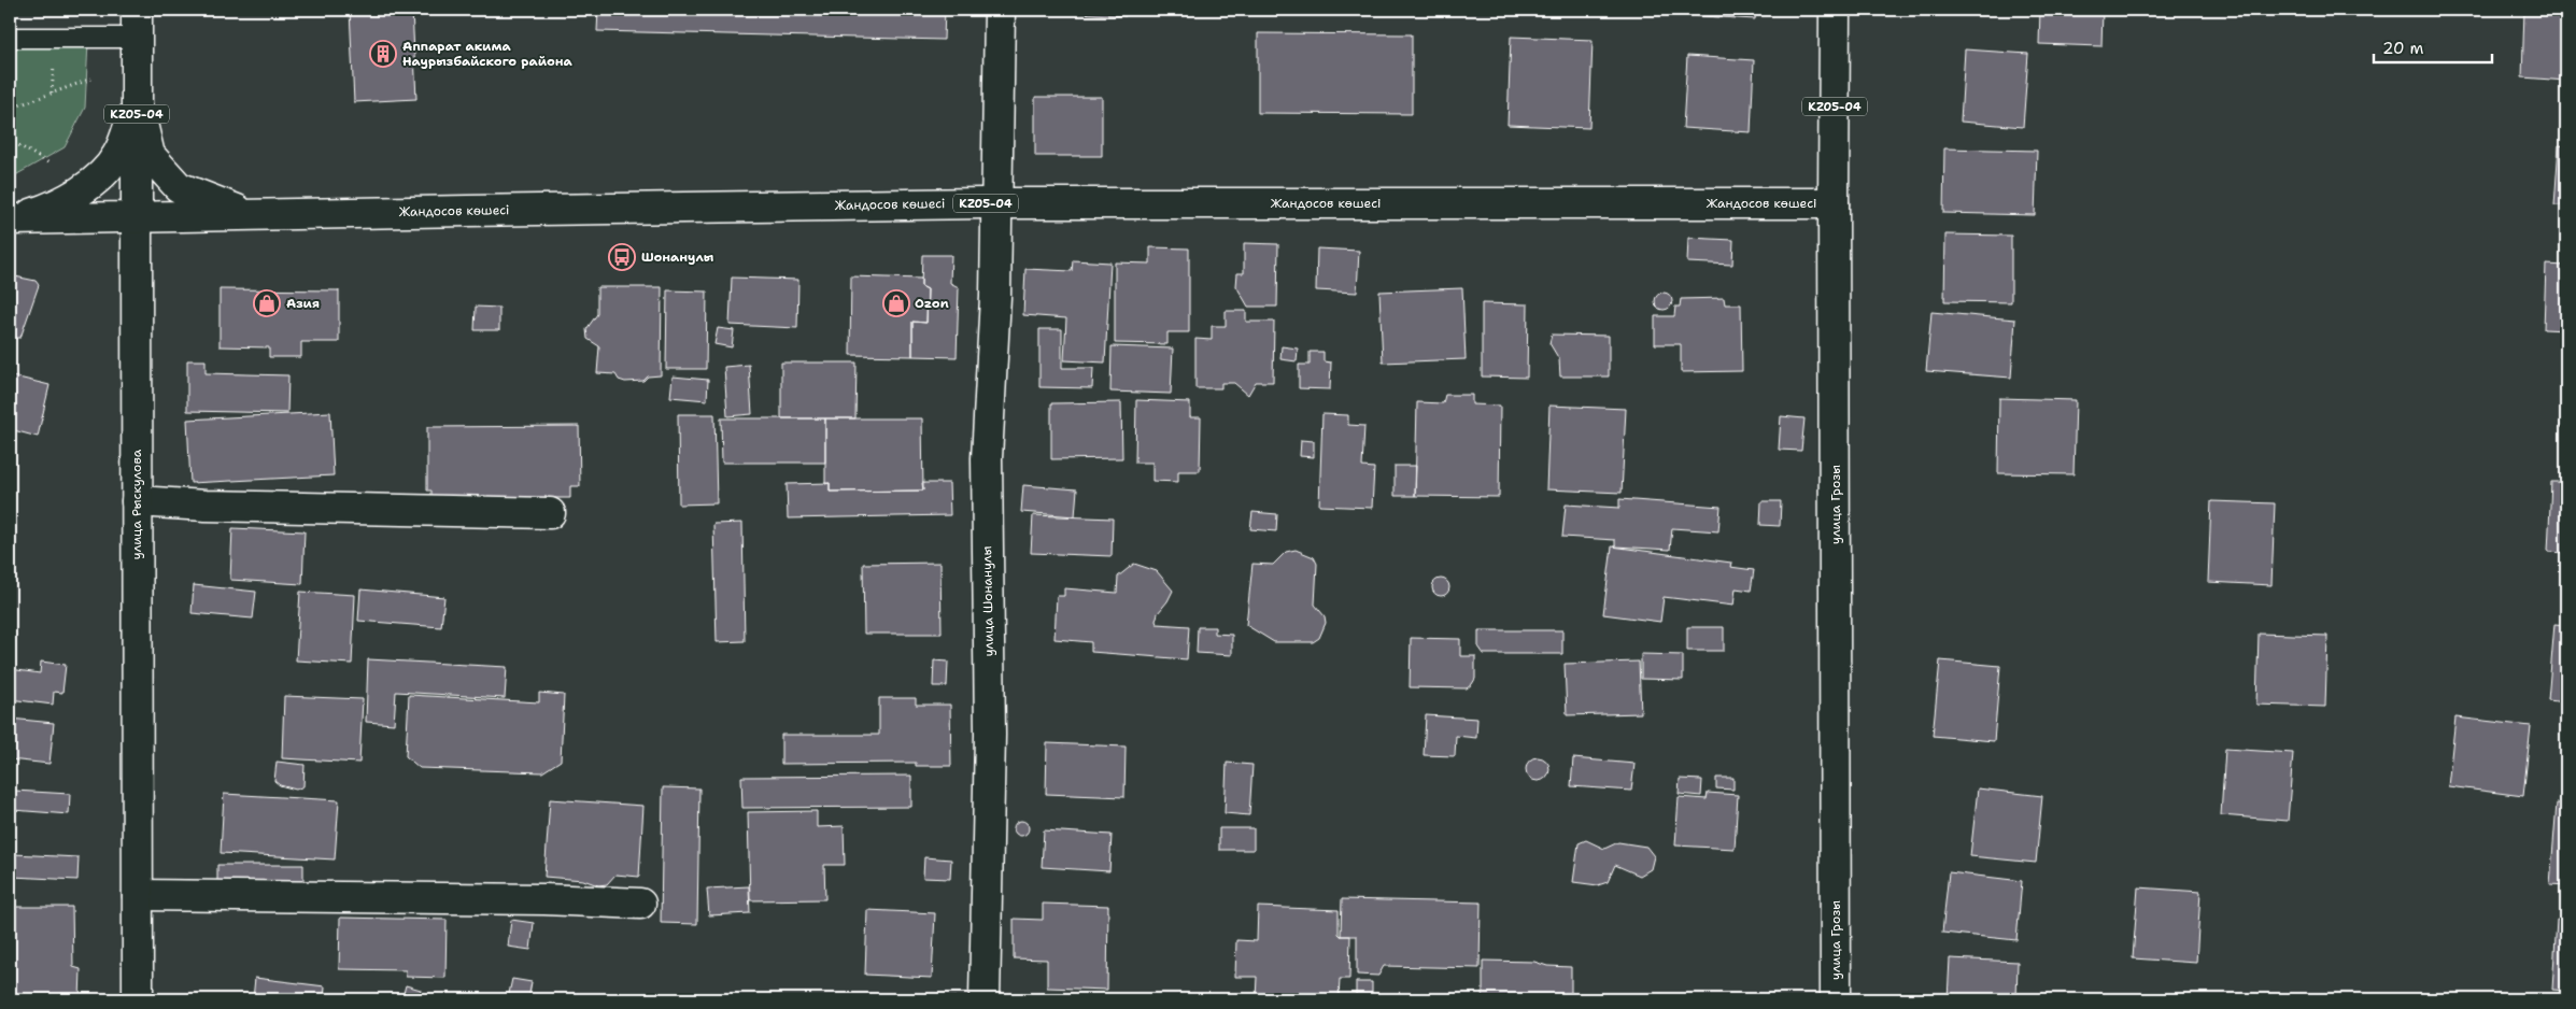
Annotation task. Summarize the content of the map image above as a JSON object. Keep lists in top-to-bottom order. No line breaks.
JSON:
{"streets":{"street":["KZ05-04","Жандосов көшесі","улица Рыскулова","улица Грозы","улица Шонанулы"]},"crossings":[["KZ05-04","Жандосов көшесі"],["KZ05-04","улица Рыскулова"],["Жандосов көшесі","улица Рыскулова"],["Жандосов көшесі","улица Грозы"],["Жандосов көшесі","улица Шонанулы"]],"places":{"building":["Аппарат акима Наурызбайского района"],"bus stop":["Шонанулы"],"shop":["Азия","Ozon"]},"scale_bar":"20 m"}
